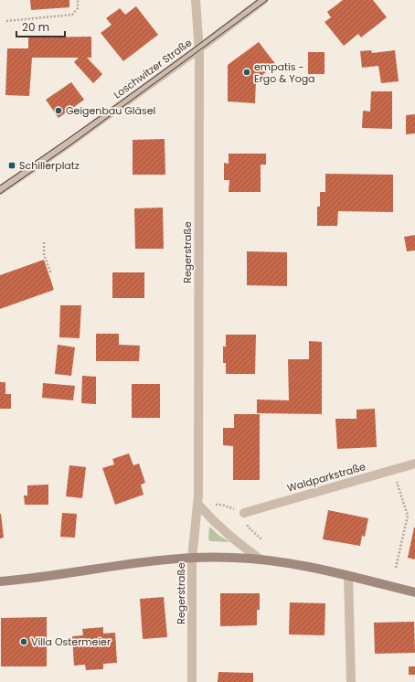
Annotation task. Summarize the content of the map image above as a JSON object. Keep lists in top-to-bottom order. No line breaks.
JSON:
{"streets":{"street":["Loschwitzer Straße","Regerstraße","Waldparkstraße"]},"crossings":[["Loschwitzer Straße","Regerstraße"]],"places":{"other":["empatis - Ergo & Yoga","Geigenbau Gläsel","Villa Ostermeier"],"transit":["Schillerplatz"]},"scale_bar":"20 m"}
